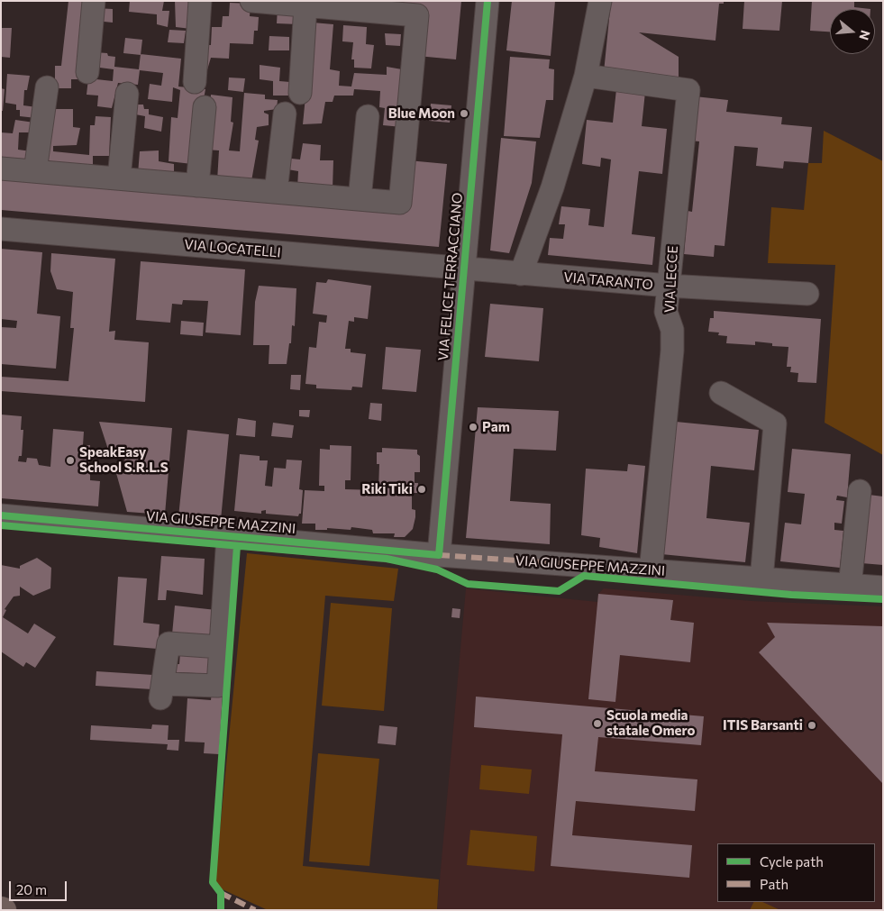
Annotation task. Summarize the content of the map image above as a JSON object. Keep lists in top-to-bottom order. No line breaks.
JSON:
{"streets":{"street":["VIA LOCATELLI","VIA FELICE TERRACCIANO","VIA LECCE","VIA TARANTO","VIA GIUSEPPE MAZZINI"]},"crossings":[["VIA LOCATELLI","VIA FELICE TERRACCIANO"],["VIA LOCATELLI","VIA TARANTO"],["VIA FELICE TERRACCIANO","VIA TARANTO"],["VIA FELICE TERRACCIANO","VIA GIUSEPPE MAZZINI"],["VIA LECCE","VIA TARANTO"],["VIA LECCE","VIA GIUSEPPE MAZZINI"]],"places":["Blue Moon","Pam","SpeakEasy School S.R.L.S","Riki Tiki","Scuola media statale Omero","ITIS Barsanti"],"legend":["Cycle path","Path"],"scale_bar":"20 m","north":"right"}
